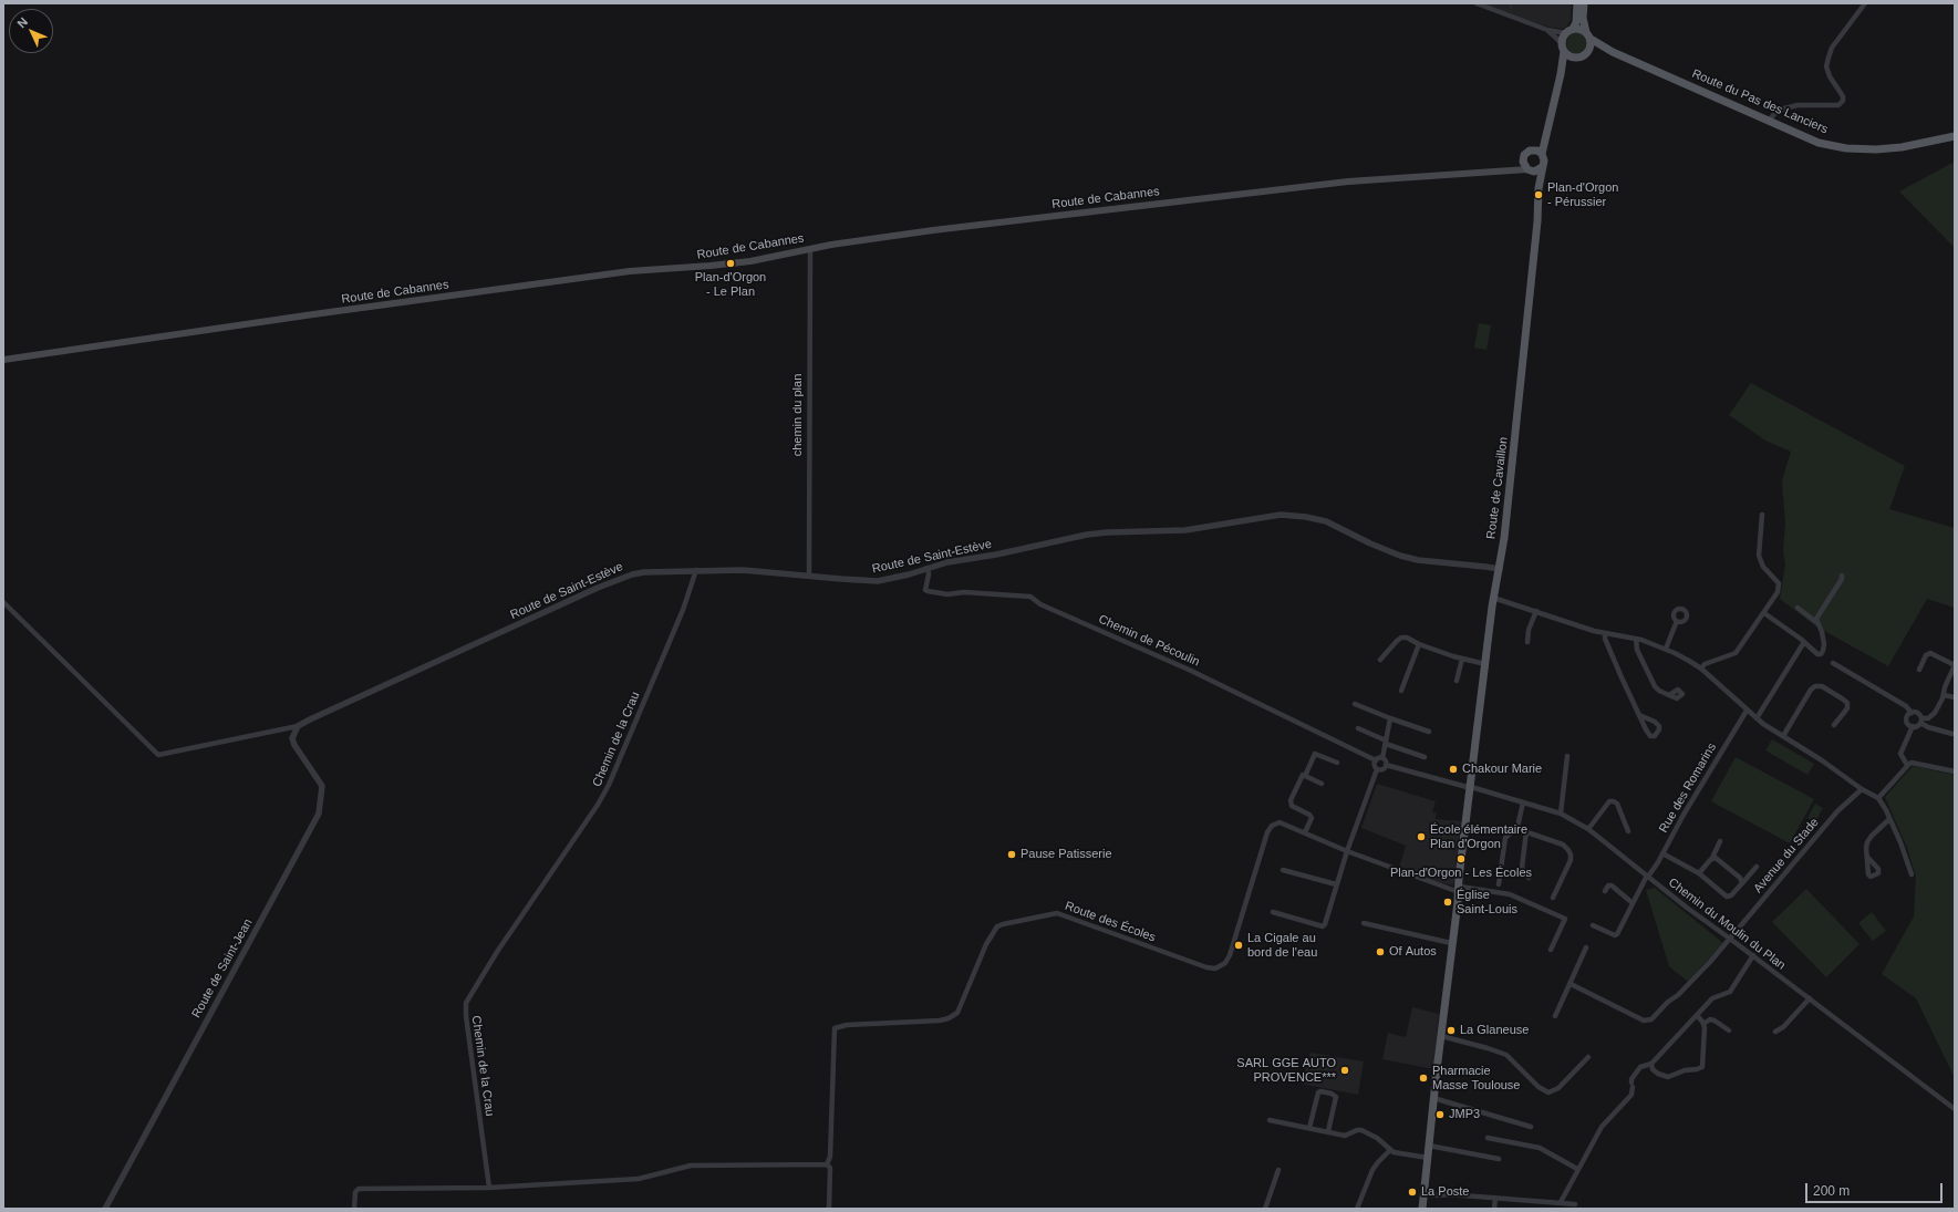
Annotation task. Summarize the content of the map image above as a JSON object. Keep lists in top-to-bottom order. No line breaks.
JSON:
{"streets":{"main road":["Route du Pas des Lanciers","Route de Cabannes","Route de Cavaillon"],"street":["chemin du plan","Route de Saint-Estève","Chemin de Pécoulin","Chemin de la Crau","Rue des Romarins","Avenue du Stade","Route des Écoles","Chemin du Moulin du Plan","Route de Saint-Jean"]},"crossings":[["Route de Cabannes","chemin du plan"],["Route de Cabannes","Route de Cavaillon"],["chemin du plan","Route de Saint-Estève"],["Route de Cavaillon","Route de Saint-Estève"],["Route de Cavaillon","Route des Écoles"],["Route de Cavaillon","Chemin du Moulin du Plan"],["Route de Saint-Estève","Chemin de Pécoulin"],["Route de Saint-Estève","Chemin de la Crau"],["Route de Saint-Estève","Route de Saint-Jean"],["Rue des Romarins","Chemin du Moulin du Plan"],["Avenue du Stade","Chemin du Moulin du Plan"]],"places":["Plan-d'Orgon - Pérussier","Plan-d'Orgon - Le Plan","Chakour Marie","École élémentaire Plan d'Orgon","Pause Patisserie","Plan-d'Orgon - Les Écoles","Église Saint-Louis","La Cigale au bord de l'eau","Of Autos","La Glaneuse","SARL GGE AUTO PROVENCE***","Pharmacie Masse Toulouse","JMP3","La Poste"],"scale_bar":"200 m","north":"top left"}
